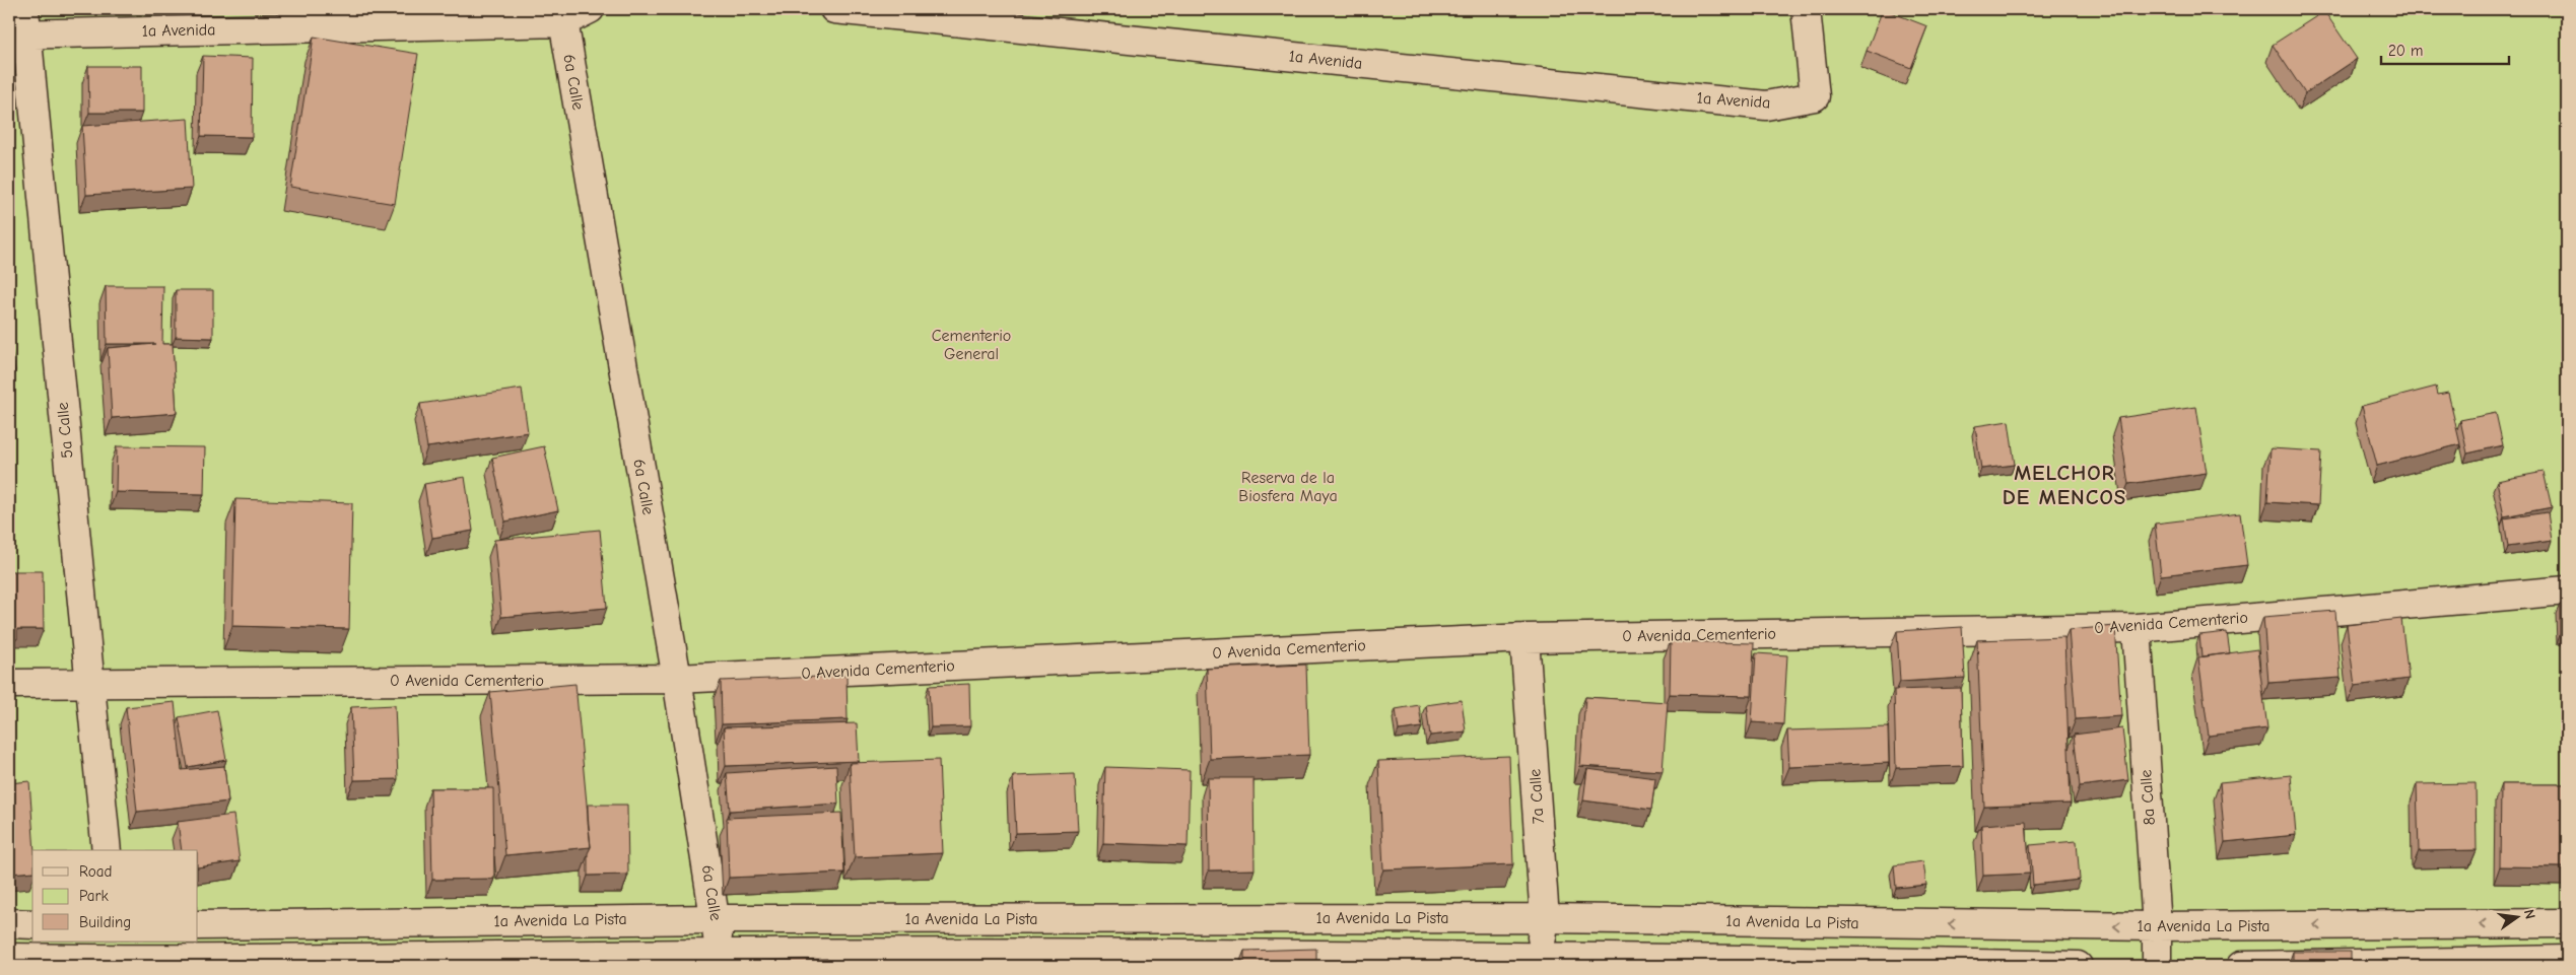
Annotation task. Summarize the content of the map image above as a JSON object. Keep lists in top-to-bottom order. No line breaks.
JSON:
{"streets":{"street":["1a Avenida","6a Calle","5a Calle","0 Avenida Cementerio","7a Calle","8a Calle","1a Avenida La Pista"]},"crossings":[["1a Avenida","6a Calle"],["1a Avenida","5a Calle"],["6a Calle","0 Avenida Cementerio"],["6a Calle","1a Avenida La Pista"],["5a Calle","0 Avenida Cementerio"],["0 Avenida Cementerio","7a Calle"],["0 Avenida Cementerio","8a Calle"],["7a Calle","1a Avenida La Pista"],["8a Calle","1a Avenida La Pista"]],"districts":["MELCHOR DE MENCOS"],"parks":["Cementerio General","Reserva de la Biosfera Maya"],"legend":["Road","Park","Building"],"scale_bar":"20 m","north":"right"}
